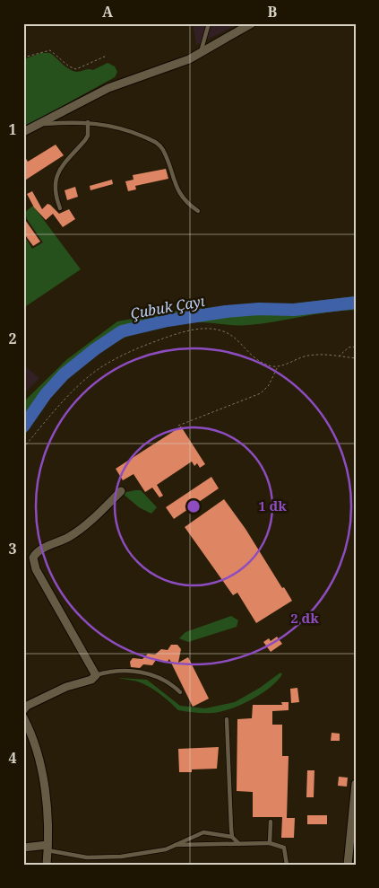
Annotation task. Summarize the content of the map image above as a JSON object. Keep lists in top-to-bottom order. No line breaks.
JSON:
{"water":["Çubuk Çayı"],"grid":{"columns":["A","B"],"rows":["1","2","3","4"]},"rings":["1 dk","2 dk"]}
